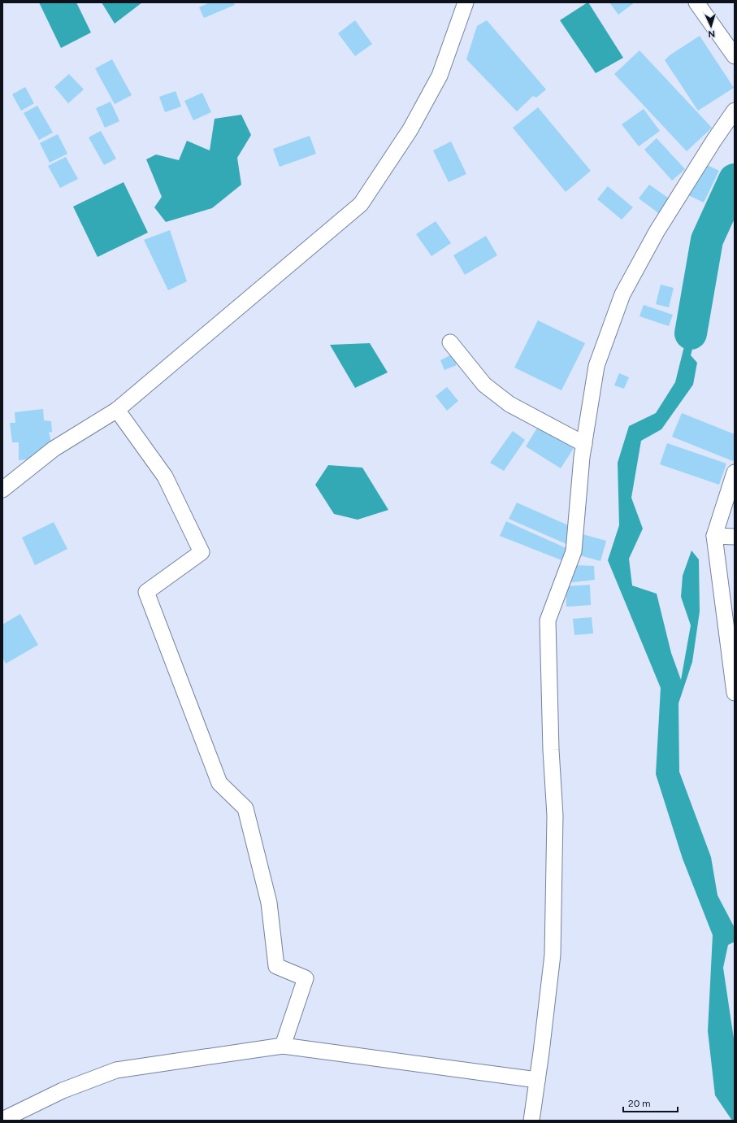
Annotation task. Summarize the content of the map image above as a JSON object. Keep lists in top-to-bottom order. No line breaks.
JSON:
{"scale_bar":"20 m","north":"bottom"}
